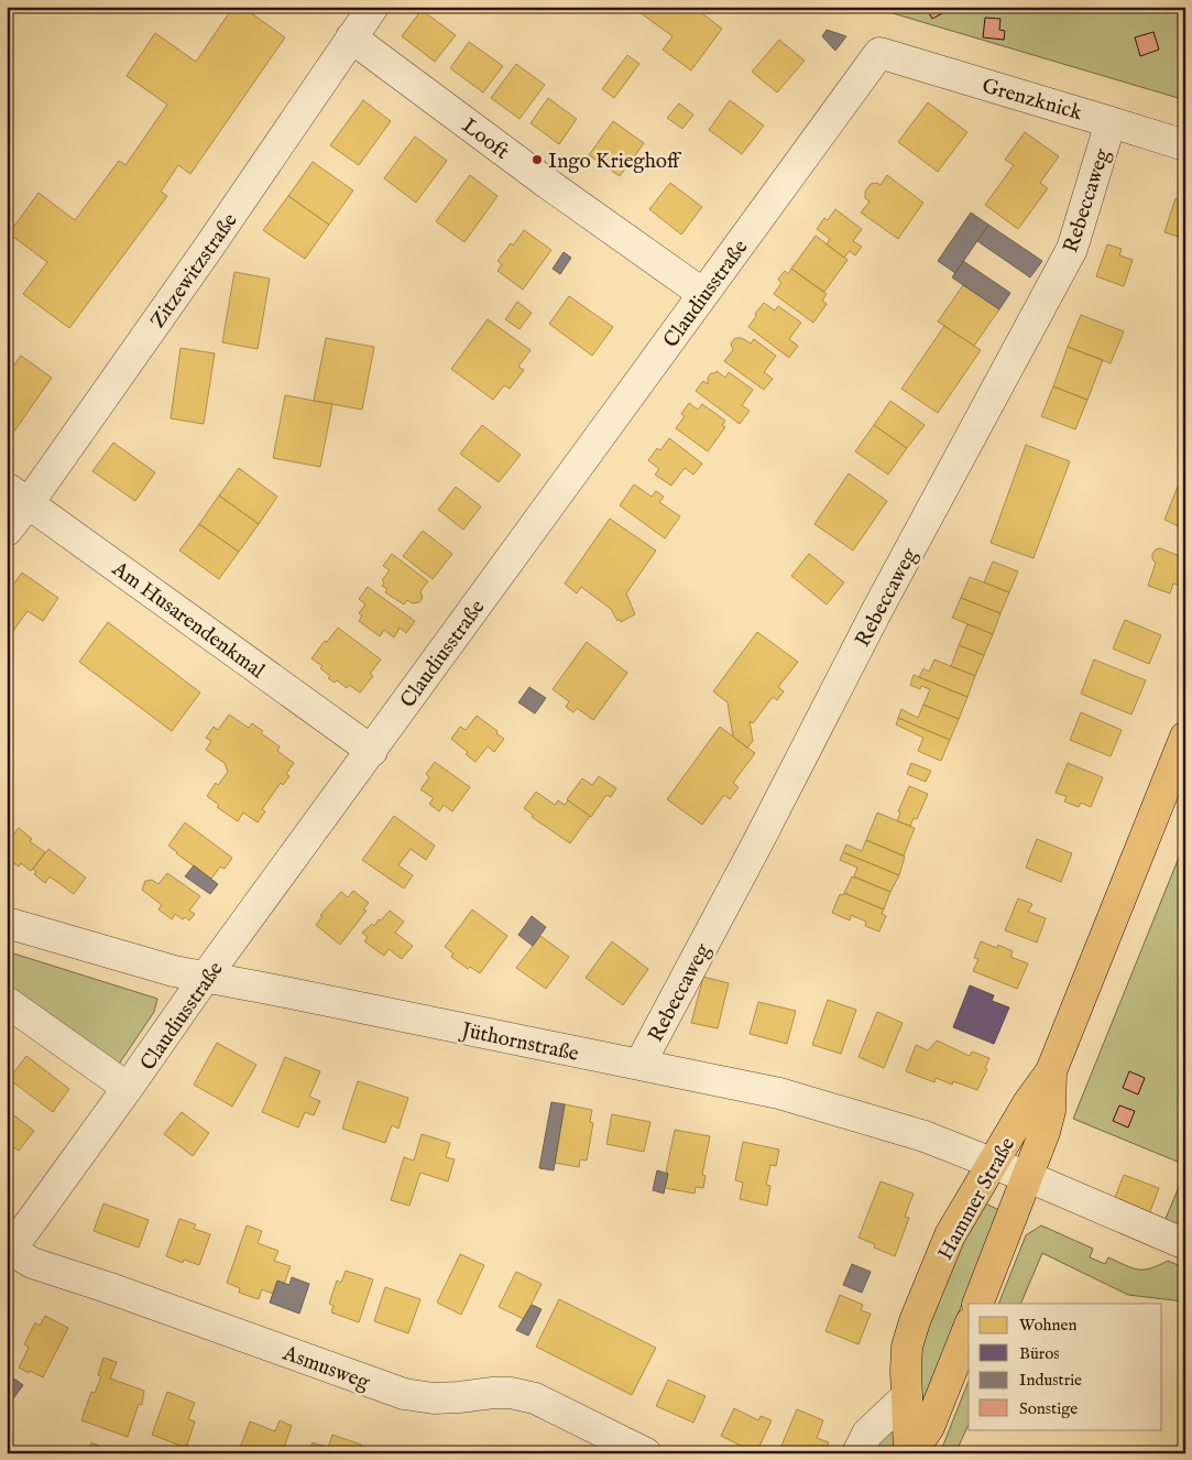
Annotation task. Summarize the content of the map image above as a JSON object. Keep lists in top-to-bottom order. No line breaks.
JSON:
{"streets":{"main road":["Hammer Straße"],"street":["Grenzknick","Looft","Rebeccaweg","Zitzewitzstraße","Claudiusstraße","Am Husarendenkmal","Jüthornstraße","Asmusweg"]},"crossings":[["Grenzknick","Rebeccaweg"],["Grenzknick","Claudiusstraße"],["Looft","Zitzewitzstraße"],["Looft","Claudiusstraße"],["Rebeccaweg","Jüthornstraße"],["Zitzewitzstraße","Am Husarendenkmal"],["Claudiusstraße","Am Husarendenkmal"],["Claudiusstraße","Jüthornstraße"],["Claudiusstraße","Asmusweg"],["Jüthornstraße","Hammer Straße"]],"places":["Ingo Krieghoff"],"legend":["Wohnen","Büros","Industrie","Sonstige"]}
